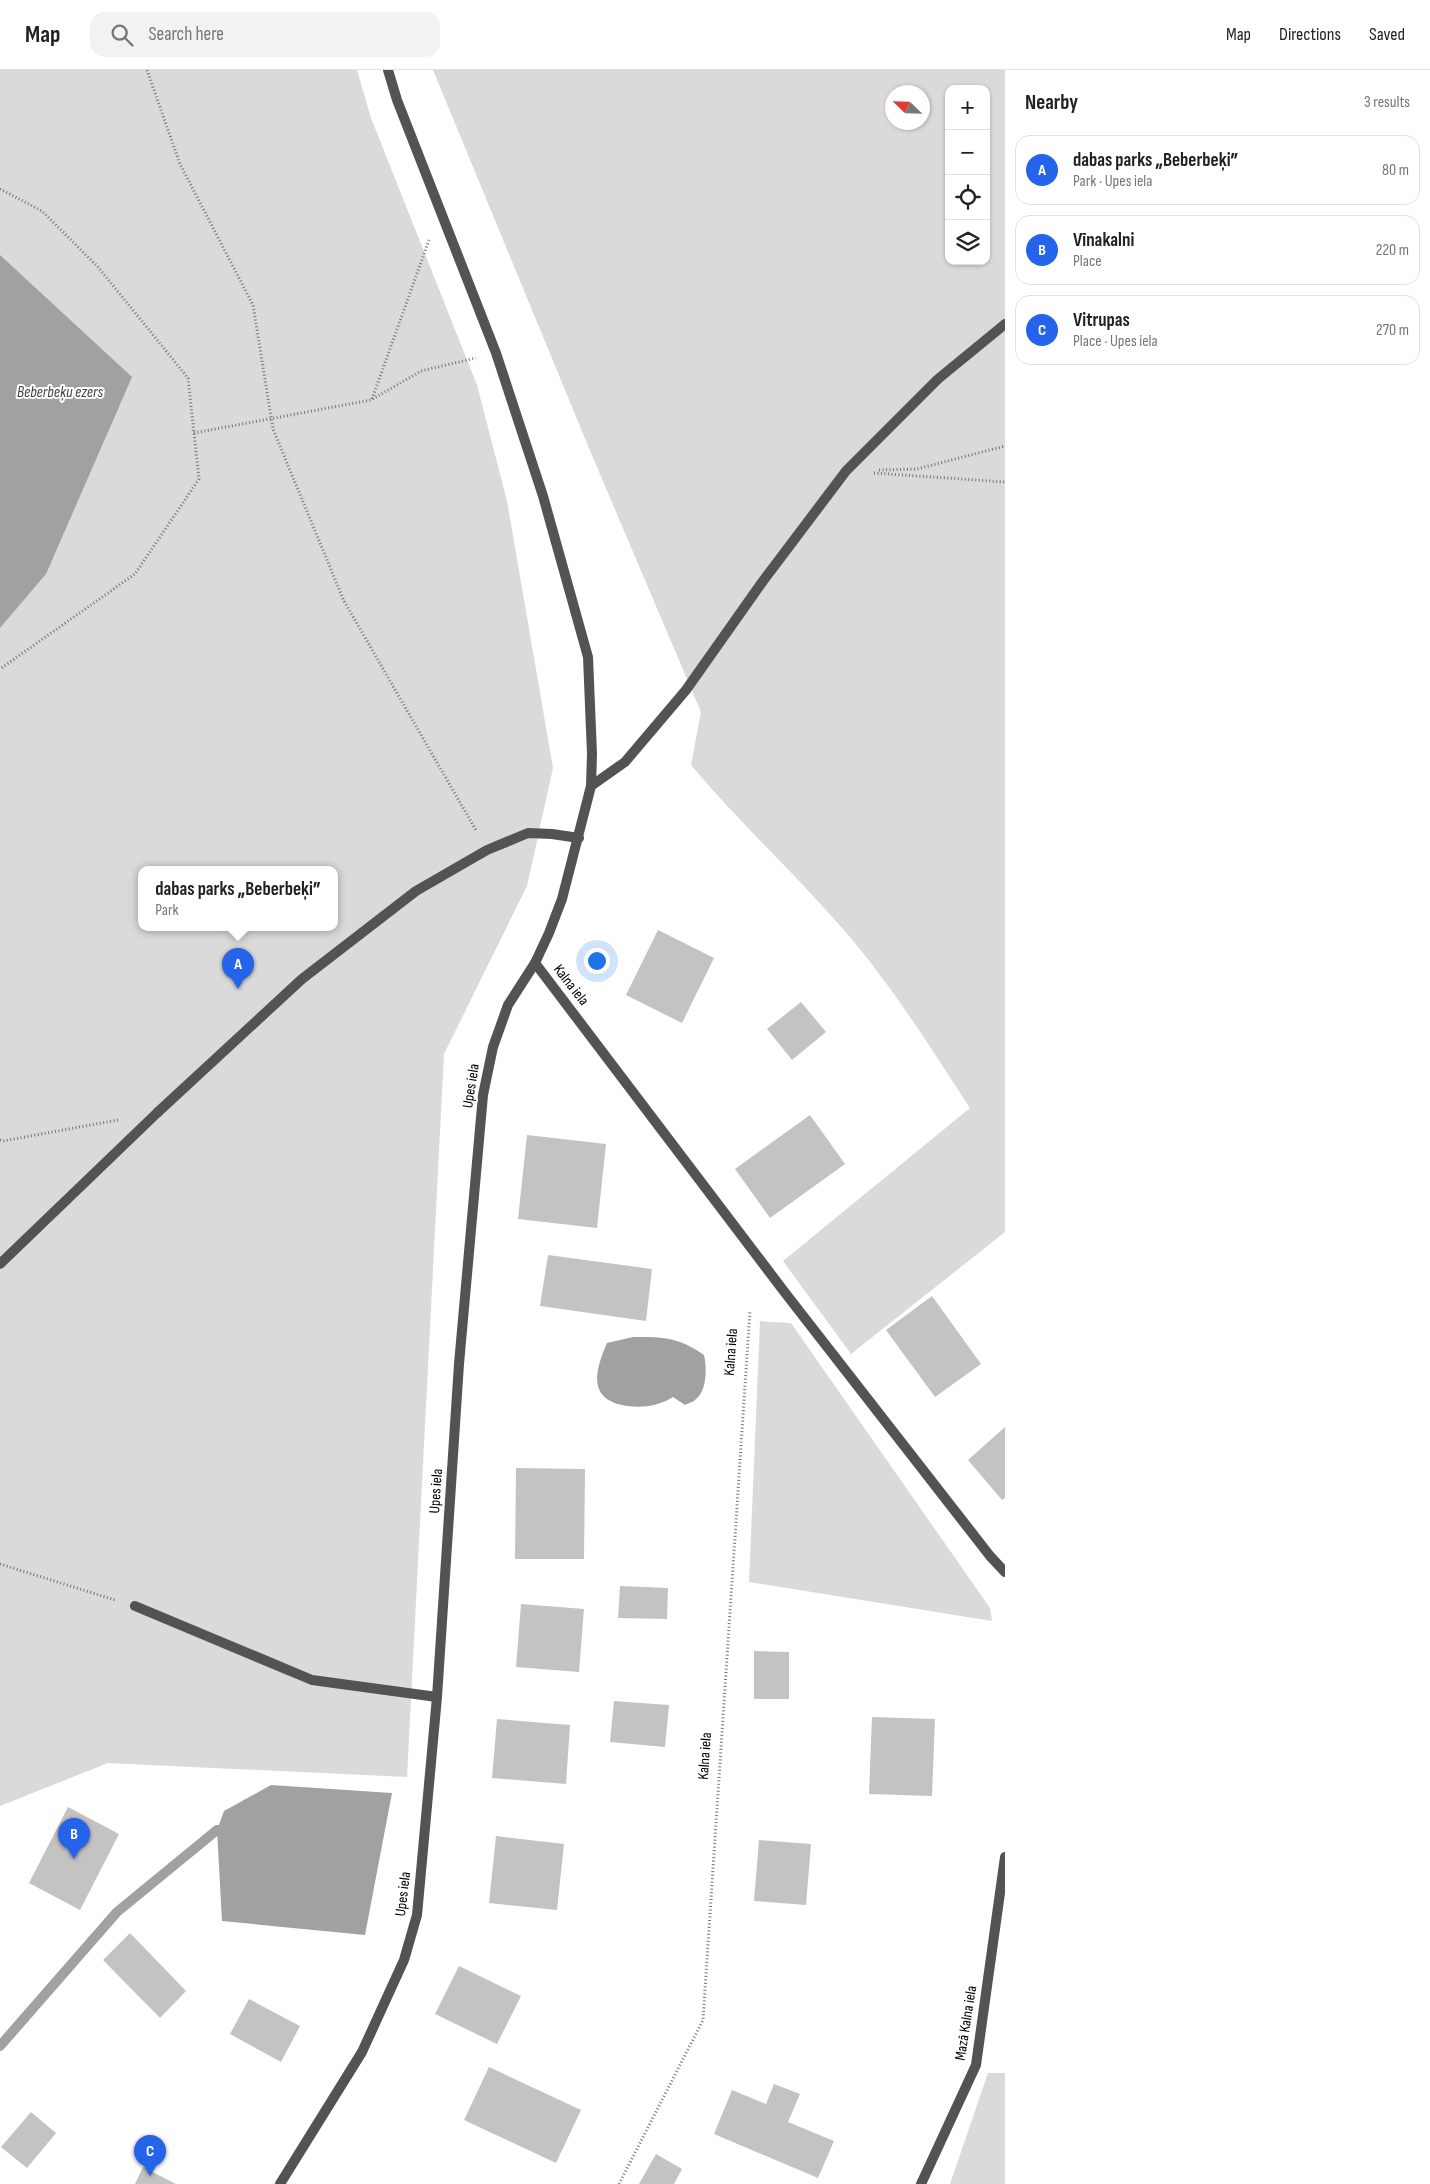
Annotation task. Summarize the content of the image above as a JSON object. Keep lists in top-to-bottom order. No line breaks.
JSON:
{"streets":{"street":["Kalna iela","Upes iela","Mazā Kalna iela"]},"crossings":[["Kalna iela","Upes iela"]],"water":["Beberbeķu ezers"],"north":"top left","page":{"header":"Map","search":"Search here","nav":["Map","Directions","Saved"],"heading":["Nearby","3 results"],"map_buttons":["+","−"],"list":[{"mark":"A","name":"dabas parks „Beberbeķi”","note":"Park · Upes iela","value":"80 m"},{"mark":"B","name":"Vīnakalni","note":"Place","value":"220 m"},{"mark":"C","name":"Vitrupas","note":"Place · Upes iela","value":"270 m"}],"popup":["dabas parks „Beberbeķi”","Park"],"pins":["A","B","C"]}}
